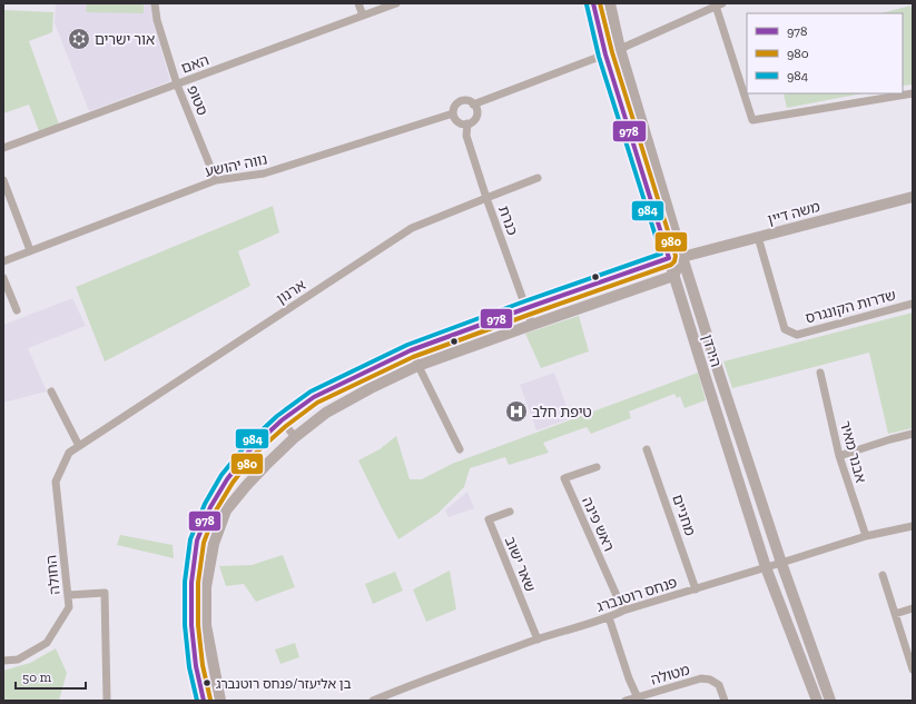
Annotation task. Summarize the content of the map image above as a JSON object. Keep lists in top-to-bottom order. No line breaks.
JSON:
{"streets":{"street":["האם","סטופ","נווה יהושע","משה דיין","כנרת","ארנון","שדרות הקונגרס","הירדן","אבנר מאיר","מחניים","ראש פינה","שאר ישוב","החולה","פנחס רוטנברג","מטולה"]},"crossings":[["האם","סטופ"],["סטופ","נווה יהושע"],["נווה יהושע","כנרת"],["משה דיין","כנרת"],["משה דיין","שדרות הקונגרס"],["משה דיין","הירדן"],["כנרת","ארנון"],["ארנון","החולה"],["הירדן","פנחס רוטנברג"],["אבנר מאיר","פנחס רוטנברג"],["מחניים","פנחס רוטנברג"],["ראש פינה","פנחס רוטנברג"],["שאר ישוב","פנחס רוטנברג"]],"places":{"synagogue":["אור ישרים"],"hospital":["טיפת חלב"],"other":["בן אליעזר/פנחס רוטנברג"]},"lines":["transit line 978","transit line 980","transit line 984"],"legend":["978","980","984"],"scale_bar":"50 m"}
